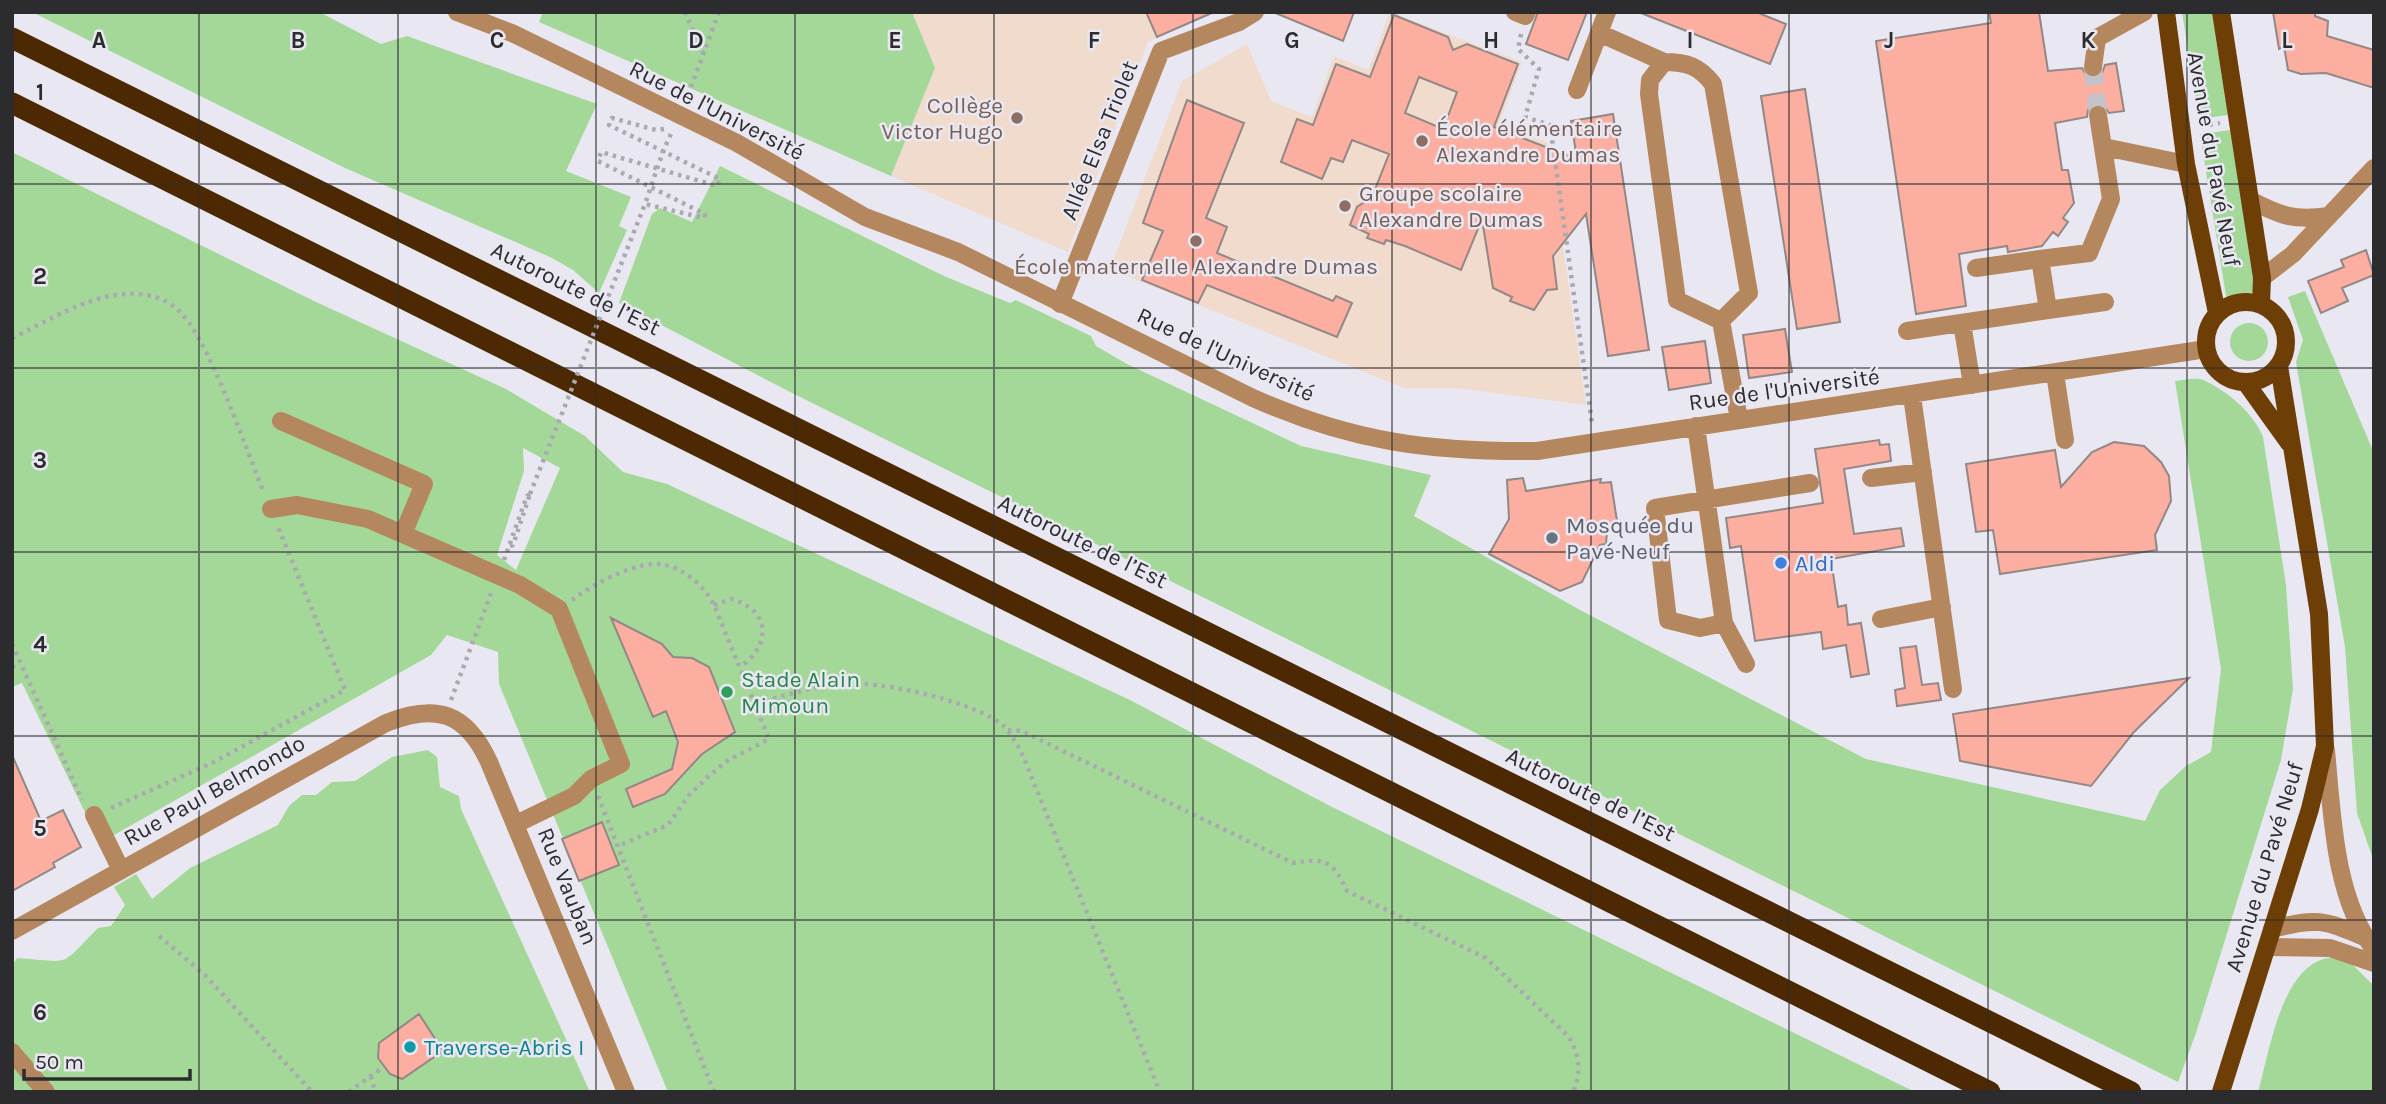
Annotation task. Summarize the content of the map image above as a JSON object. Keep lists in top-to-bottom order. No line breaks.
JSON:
{"streets":{"highway":["Autoroute de l’Est"],"main road":["Avenue du Pavé Neuf"],"street":["Rue de l'Université","Allée Elsa Triolet","Rue Paul Belmondo","Rue Vauban"]},"crossings":[["Rue de l'Université","Allée Elsa Triolet"],["Rue de l'Université","Avenue du Pavé Neuf"],["Rue Paul Belmondo","Rue Vauban"]],"places":["Collège Victor Hugo","École élémentaire Alexandre Dumas","Groupe scolaire Alexandre Dumas","École maternelle Alexandre Dumas","Mosquée du Pavé Neuf","Aldi","Stade Alain Mimoun","Traverse-Abris I"],"scale_bar":"50 m","grid":{"columns":["A","B","C","D","E","F","G","H","I","J","K","L"],"rows":["1","2","3","4","5","6"]}}
